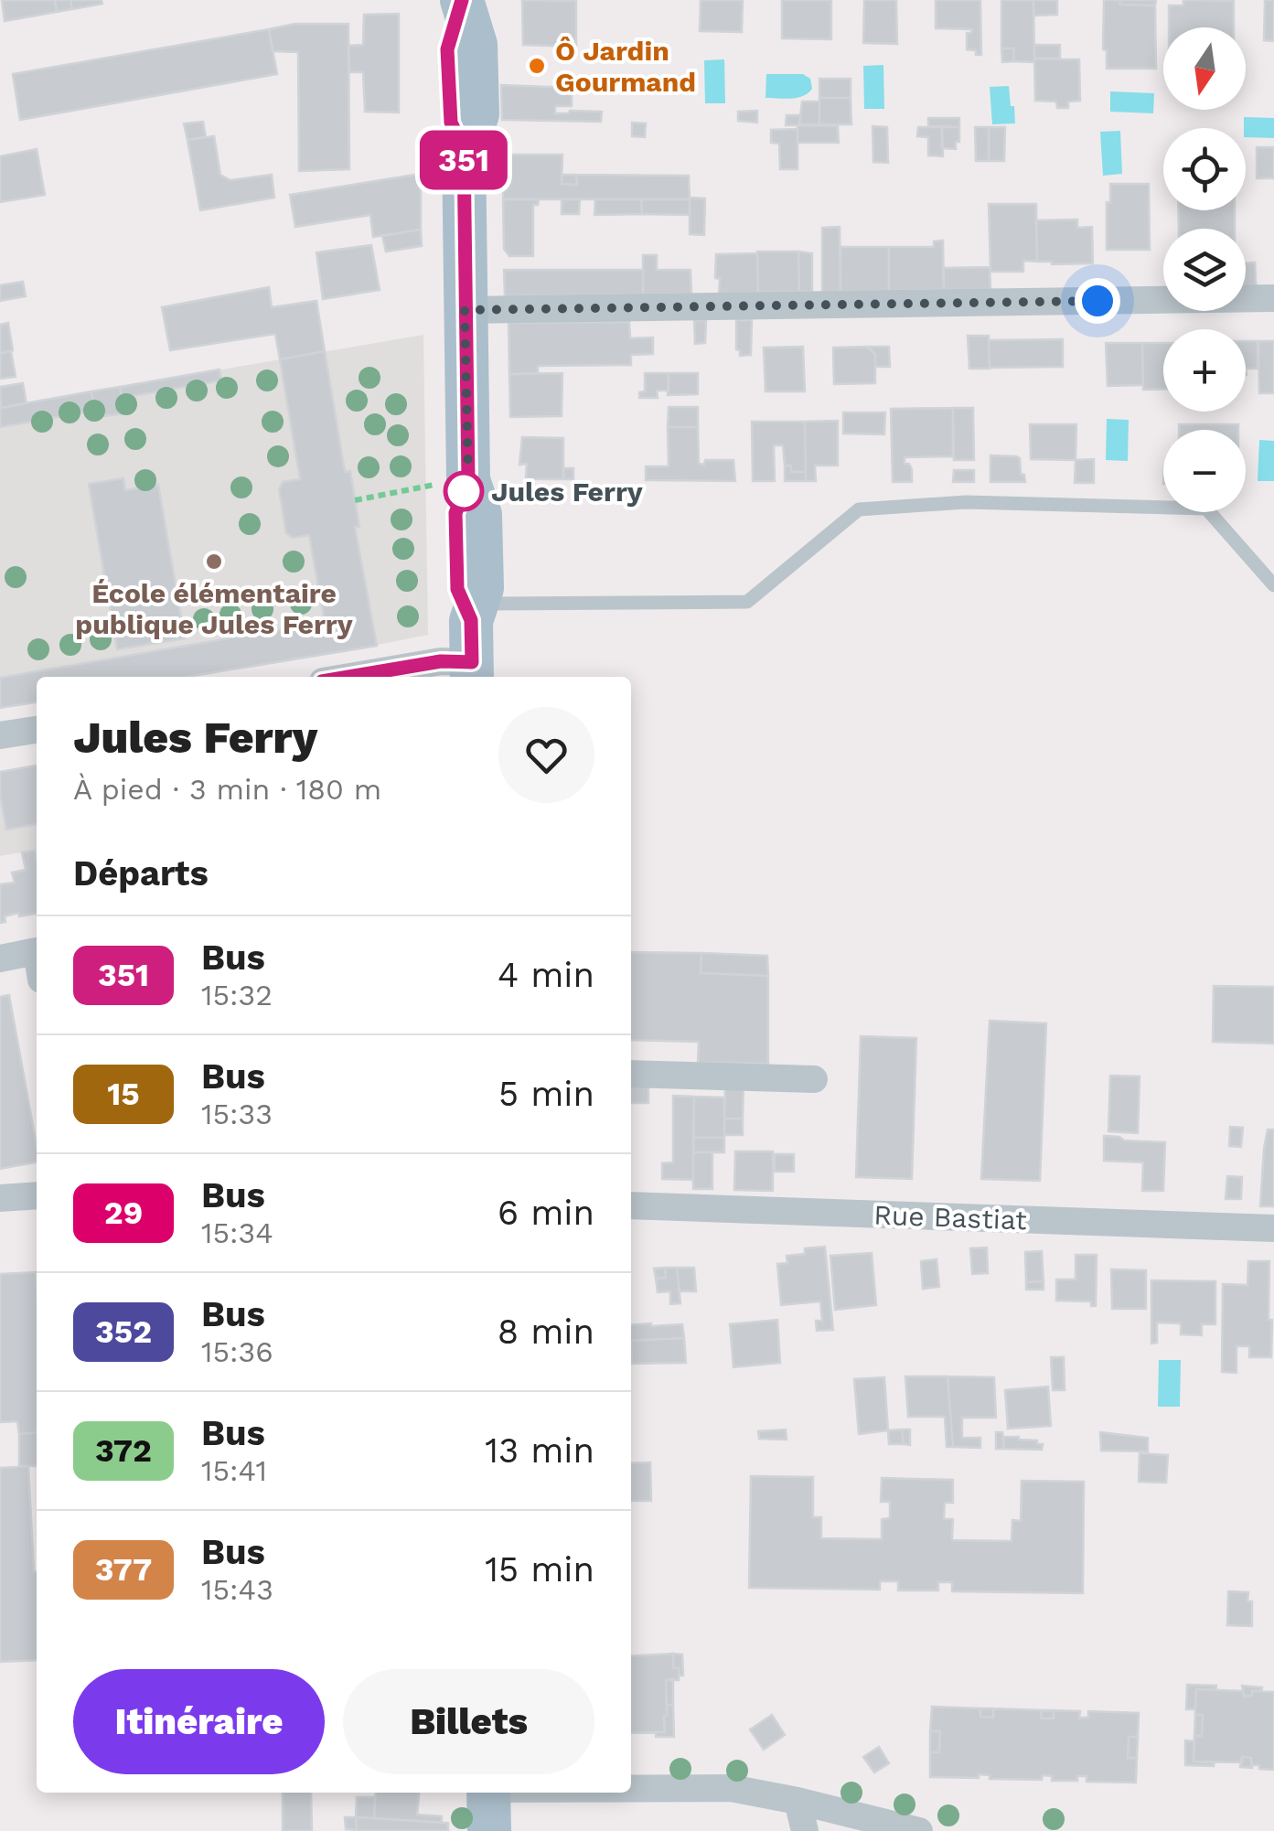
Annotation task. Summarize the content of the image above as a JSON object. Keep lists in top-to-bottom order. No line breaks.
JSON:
{"streets":{"street":["Rue Bastiat"]},"places":["Ô Jardin Gourmand","Jules Ferry","École élémentaire publique Jules Ferry"],"lines":["bus line 351"],"north":"bottom","page":{"on_map":"351","map_buttons":["+","−"],"heading":[["Jules Ferry","À pied · 3 min · 180 m"],"Départs"],"list":[{"mark":"351","name":"Bus","note":"15:32","value":"4 min"},{"mark":"15","name":"Bus","note":"15:33","value":"5 min"},{"mark":"29","name":"Bus","note":"15:34","value":"6 min"},{"mark":"352","name":"Bus","note":"15:36","value":"8 min"},{"mark":"372","name":"Bus","note":"15:41","value":"13 min"},{"mark":"377","name":"Bus","note":"15:43","value":"15 min"}],"buttons":["Itinéraire","Billets"]}}
